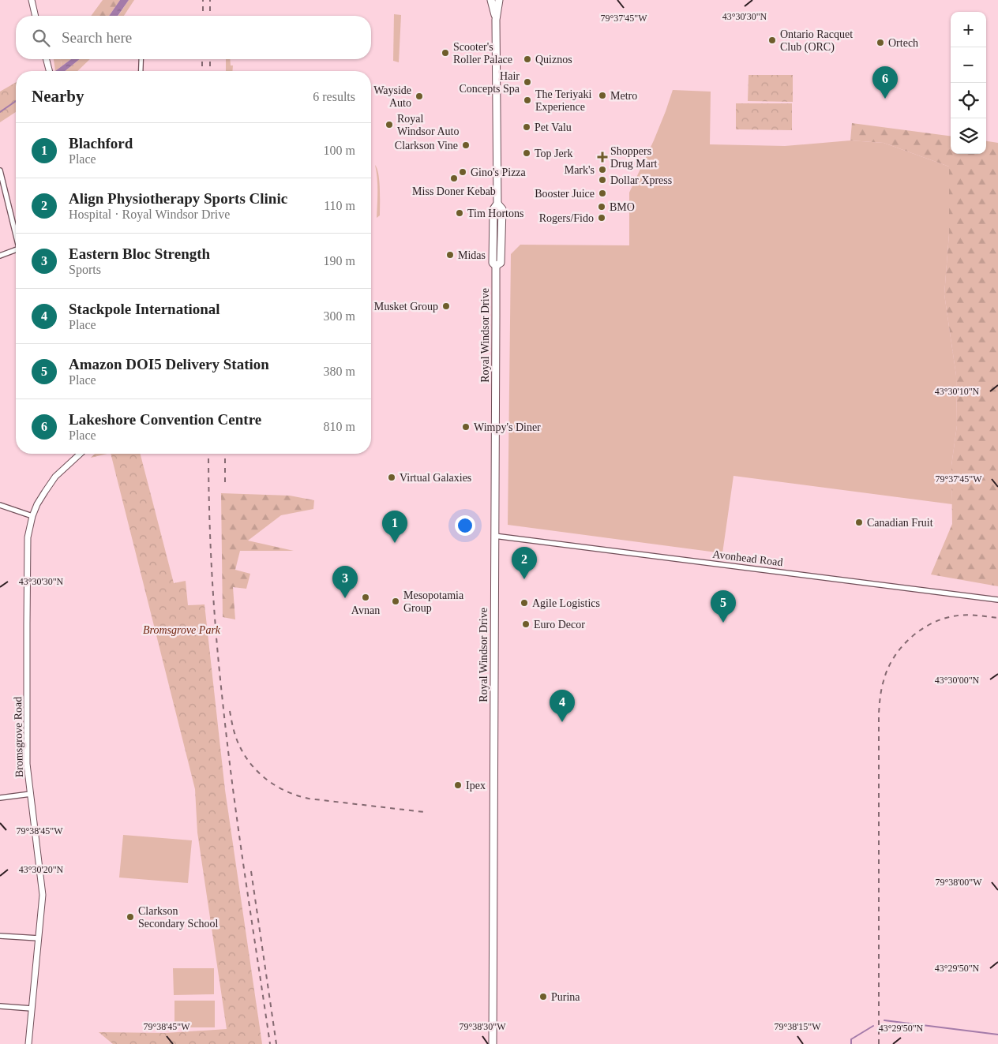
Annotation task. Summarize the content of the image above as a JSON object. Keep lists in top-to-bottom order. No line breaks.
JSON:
{"streets":{"main road":["Royal Windsor Drive"],"street":["Avonhead Road","Bromsgrove Road"]},"crossings":[["Royal Windsor Drive","Avonhead Road"]],"parks":["Bromsgrove Park"],"places":{"other":["Ontario Racquet Club (ORC)","Ortech","Scooter's Roller Palace","Quiznos","Hair Concepts Spa","Metro","Wayside Auto","The Teriyaki Experience","Royal Windsor Auto","Pet Valu","Clarkson Vine","Top Jerk","Mark's","Gino's Pizza","Miss Doner Kebab","Dollar Xpress","Booster Juice","BMO","Tim Hortons","Rogers/Fido","Midas","Musket Group","Wimpy's Diner","Virtual Galaxies","Canadian Fruit","Avnan","Mesopotamia Group","Agile Logistics","Euro Decor","Ipex","Clarkson Secondary School","Purina"],"health":["Shoppers Drug Mart"]},"page":{"map_buttons":["+","−"],"search":"Search here","pins":["6","1","2","3","5","4"],"heading":["Nearby","6 results"],"list":[{"mark":"1","name":"Blachford","note":"Place","value":"100 m"},{"mark":"2","name":"Align Physiotherapy Sports Clinic","note":"Hospital · Royal Windsor Drive","value":"110 m"},{"mark":"3","name":"Eastern Bloc Strength","note":"Sports","value":"190 m"},{"mark":"4","name":"Stackpole International","note":"Place","value":"300 m"},{"mark":"5","name":"Amazon DOI5 Delivery Station","note":"Place","value":"380 m"},{"mark":"6","name":"Lakeshore Convention Centre","note":"Place","value":"810 m"}]},"coordinates":["43°30'30\"N","79°37'45\"W","43°30'10\"N","43°30'00\"N","79°38'45\"W","43°30'20\"N","79°38'00\"W","43°29'50\"N","79°38'30\"W","79°38'15\"W"]}
